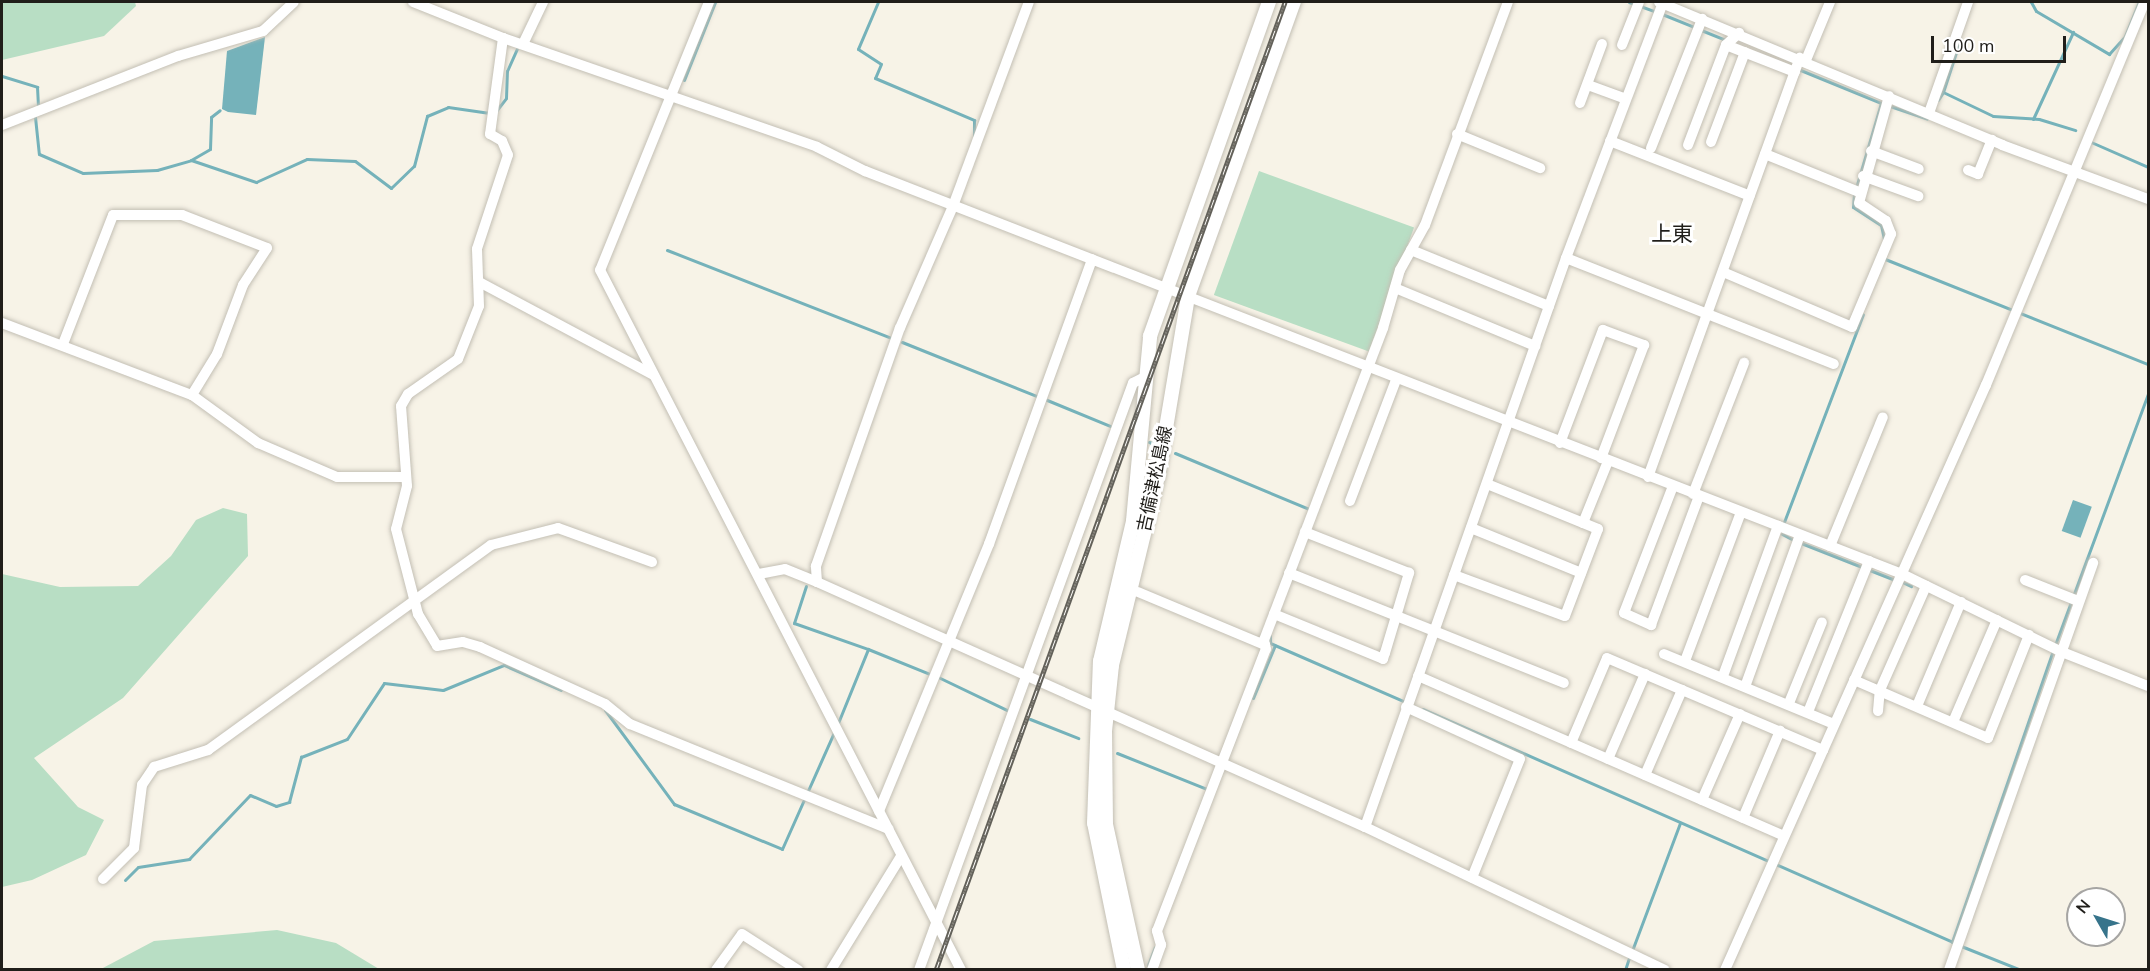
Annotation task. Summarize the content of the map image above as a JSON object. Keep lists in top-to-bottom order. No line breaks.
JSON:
{"streets":{"main road":["吉備津松島線"]},"districts":["上東"],"scale_bar":"100 m","north":"top left"}
